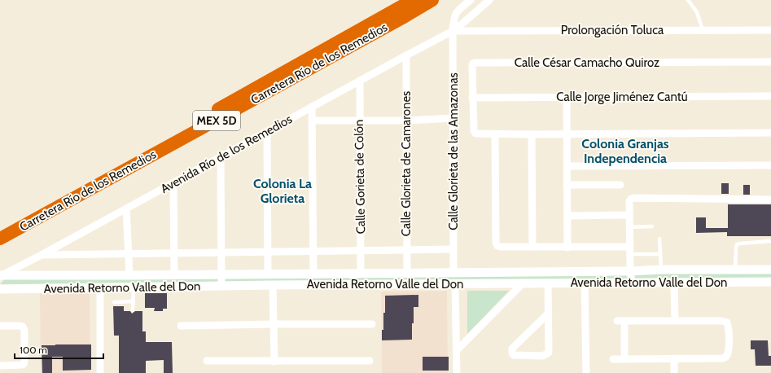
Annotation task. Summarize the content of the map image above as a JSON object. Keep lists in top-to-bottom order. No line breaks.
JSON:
{"streets":{"highway":["Carretera Río de los Remedios","MEX 5D"],"street":["Prolongación Toluca","Calle César Camacho Quiroz","Calle Jorge Jiménez Cantú","Calle Glorieta de las Amazonas","Avenida Río de los Remedios","Calle Glorieta de Camarones","Calle Gorieta de Colón","Avenida Retorno Valle del Don"]},"crossings":[["Prolongación Toluca","Calle Glorieta de las Amazonas"],["Prolongación Toluca","Avenida Río de los Remedios"],["Calle César Camacho Quiroz","Calle Jorge Jiménez Cantú"],["Calle Glorieta de las Amazonas","Avenida Río de los Remedios"],["Calle Glorieta de las Amazonas","Avenida Retorno Valle del Don"],["Avenida Río de los Remedios","Calle Glorieta de Camarones"],["Avenida Río de los Remedios","Calle Gorieta de Colón"],["Avenida Río de los Remedios","Avenida Retorno Valle del Don"],["Calle Glorieta de Camarones","Avenida Retorno Valle del Don"],["Calle Gorieta de Colón","Avenida Retorno Valle del Don"]],"districts":["Colonia Granjas Independencia","Colonia La Glorieta"],"scale_bar":"100 m"}
